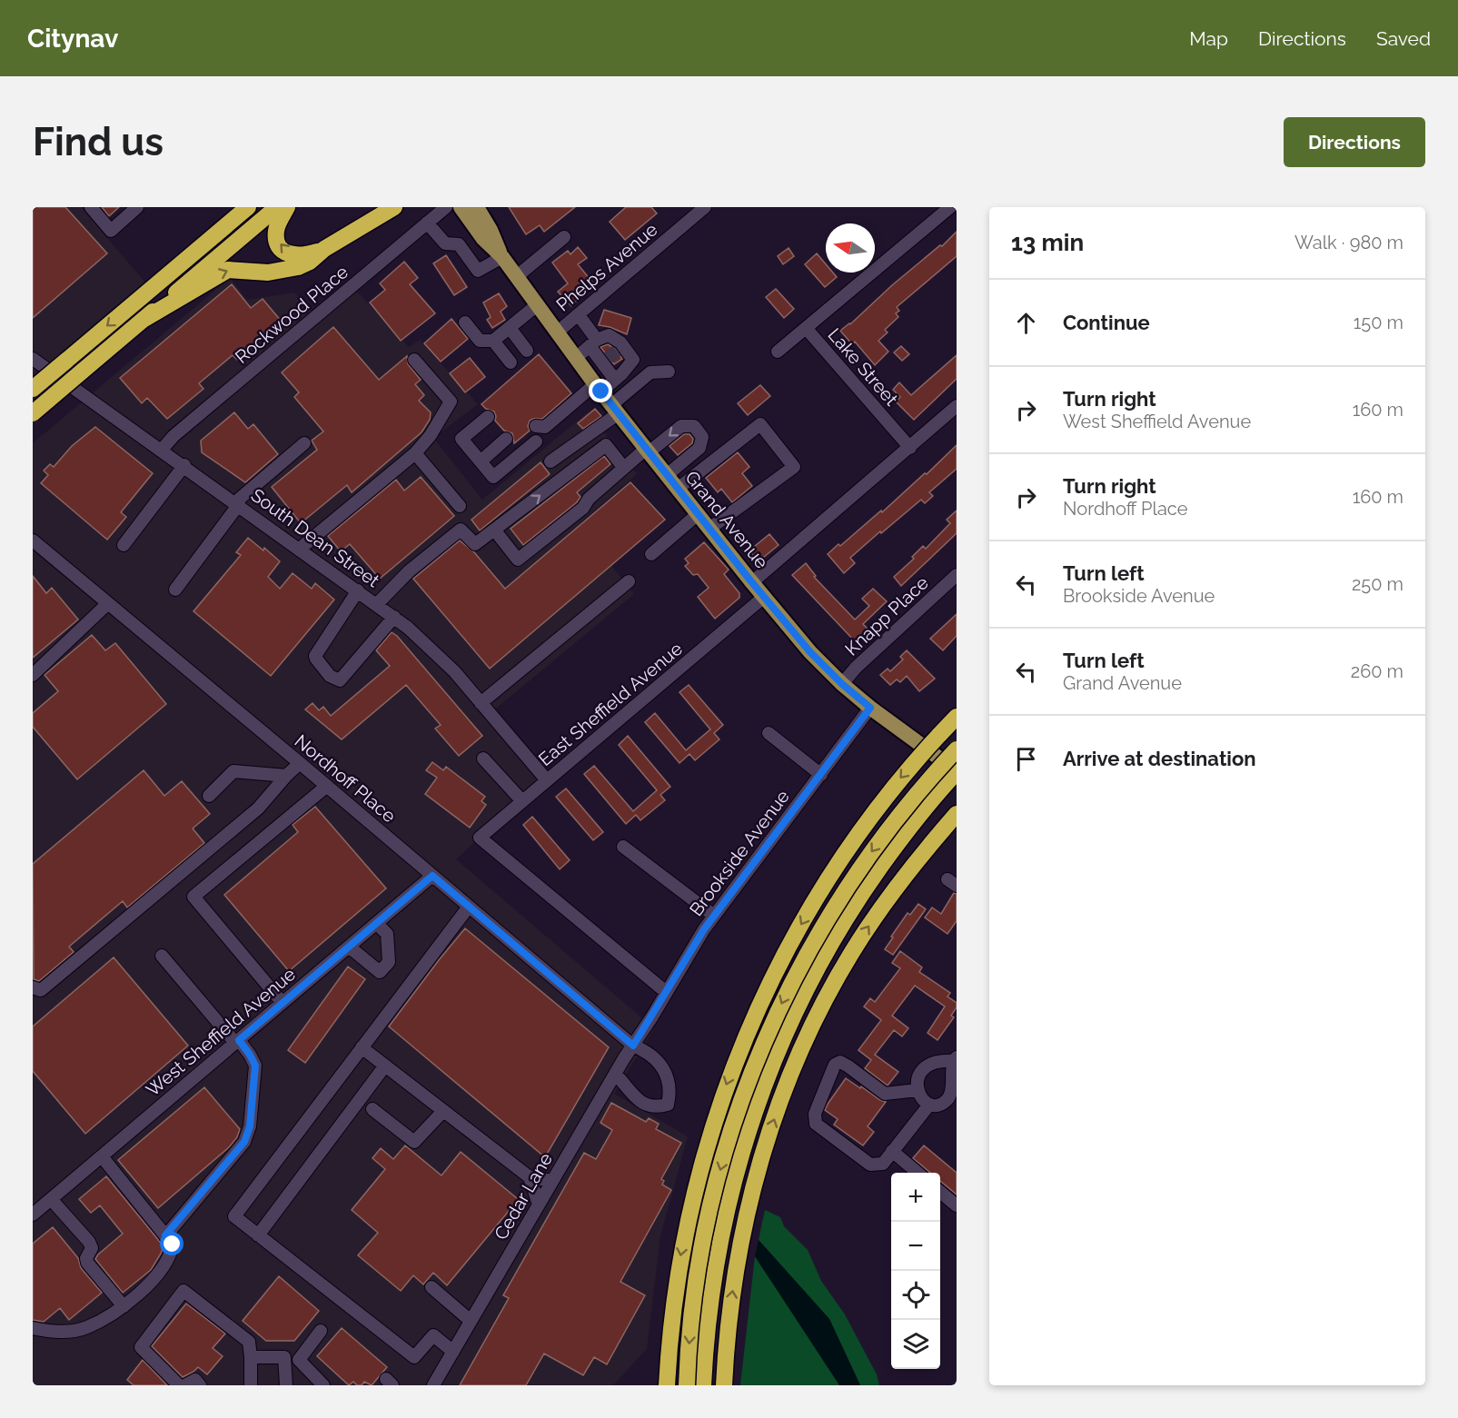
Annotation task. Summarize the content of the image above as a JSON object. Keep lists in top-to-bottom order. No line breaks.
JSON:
{"streets":{"main road":["Grand Avenue"],"street":["Phelps Avenue","Rockwood Place","Lake Street","South Dean Street","Knapp Place","East Sheffield Avenue","Nordhoff Place","Brookside Avenue","West Sheffield Avenue","Cedar Lane"]},"crossings":[["Phelps Avenue","Grand Avenue"],["Rockwood Place","South Dean Street"],["Grand Avenue","Knapp Place"],["Grand Avenue","East Sheffield Avenue"],["Grand Avenue","Brookside Avenue"],["South Dean Street","East Sheffield Avenue"],["East Sheffield Avenue","Brookside Avenue"],["Nordhoff Place","West Sheffield Avenue"],["Nordhoff Place","Cedar Lane"],["Brookside Avenue","Cedar Lane"]],"north":"left","page":{"header":"Citynav","nav":["Map","Directions","Saved"],"buttons":"Directions","title":"Find us","heading":["13 min","Walk · 980 m"],"list":[["Continue","150 m"],["Turn right","West Sheffield Avenue","160 m"],["Turn right","Nordhoff Place","160 m"],["Turn left","Brookside Avenue","250 m"],["Turn left","Grand Avenue","260 m"],"Arrive at destination"],"map_buttons":["+","−"]}}
